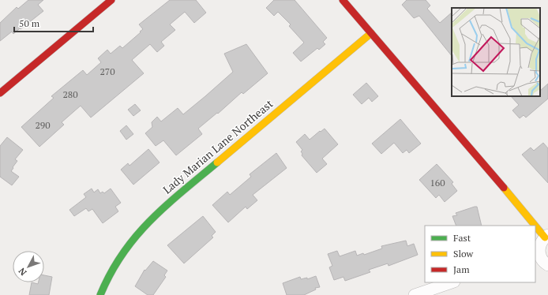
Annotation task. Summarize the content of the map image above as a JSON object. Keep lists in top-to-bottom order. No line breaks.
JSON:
{"streets":{"street":["Lady Marian Lane Northeast"]},"house_numbers":["270","280","290","160"],"legend":["Fast","Slow","Jam"],"scale_bar":"50 m","north":"bottom left"}
